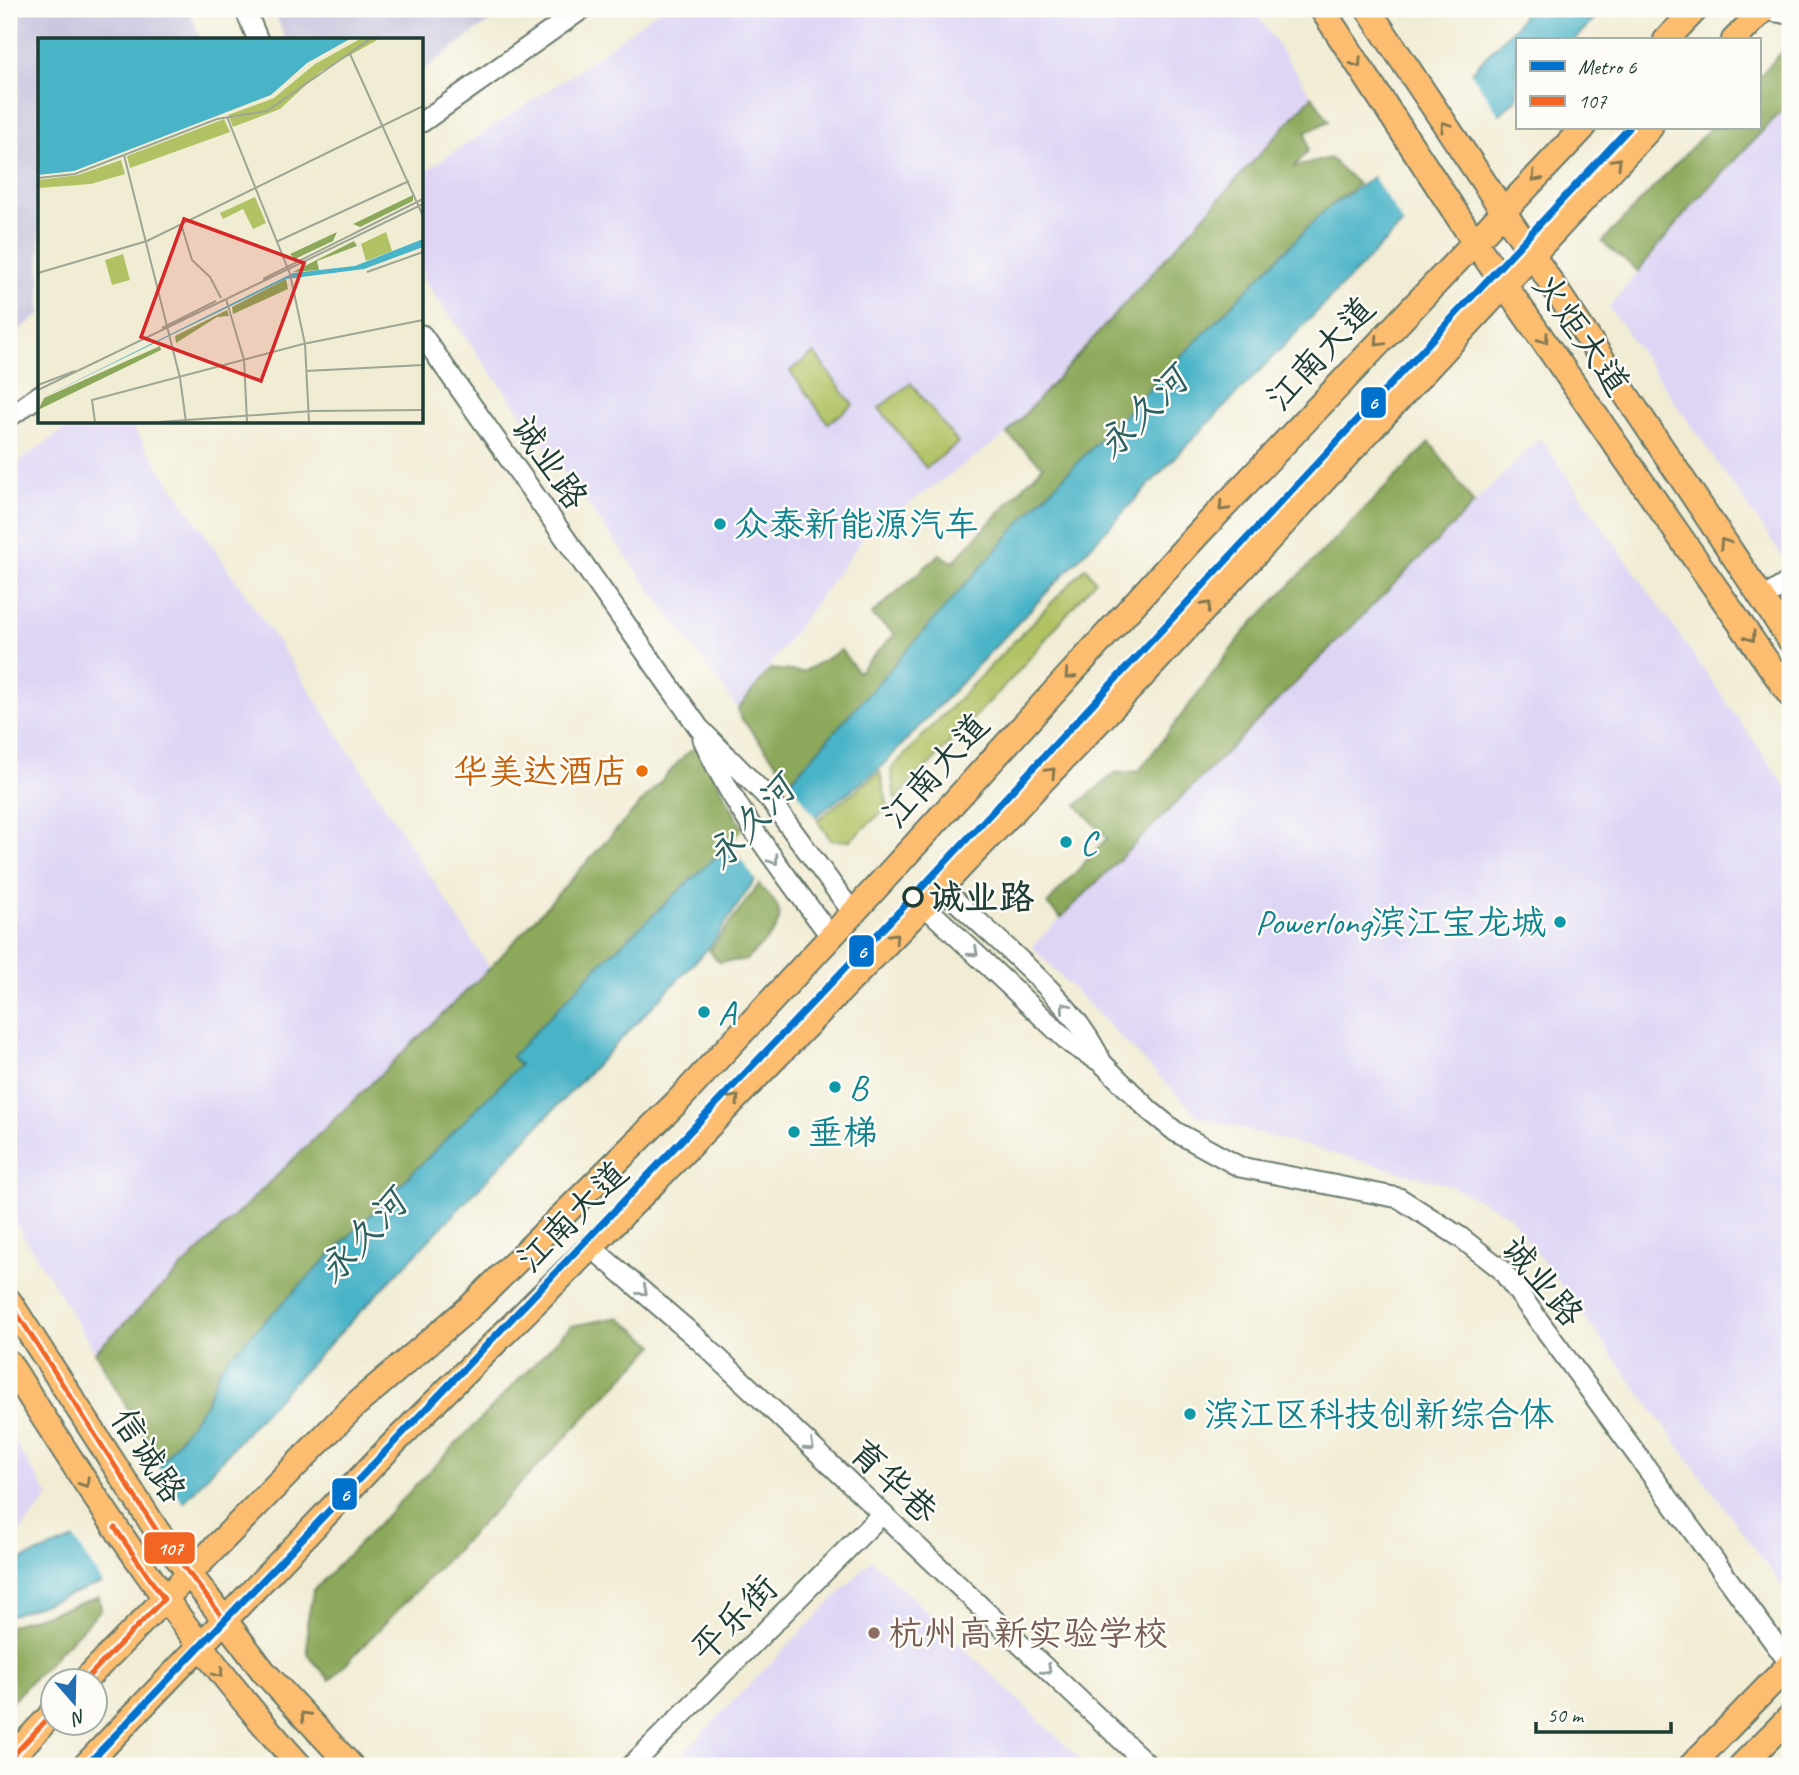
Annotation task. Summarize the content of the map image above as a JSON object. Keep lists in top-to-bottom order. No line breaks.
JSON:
{"streets":{"main road":["火炬大道","江南大道","信诚路"],"street":["诚业路","育华巷","平乐街"]},"crossings":[["火炬大道","江南大道"],["江南大道","诚业路"],["江南大道","信诚路"],["江南大道","育华巷"],["育华巷","平乐街"]],"one_way":["育华巷"],"water":["永久河"],"places":["众泰新能源汽车","华美达酒店","C","诚业路","Powerlong滨江宝龙城","A","B","垂梯","滨江区科技创新综合体","杭州高新实验学校"],"lines":["metro line 6","transit line 107"],"legend":["Metro 6","107"],"scale_bar":"50 m","north":"bottom"}
